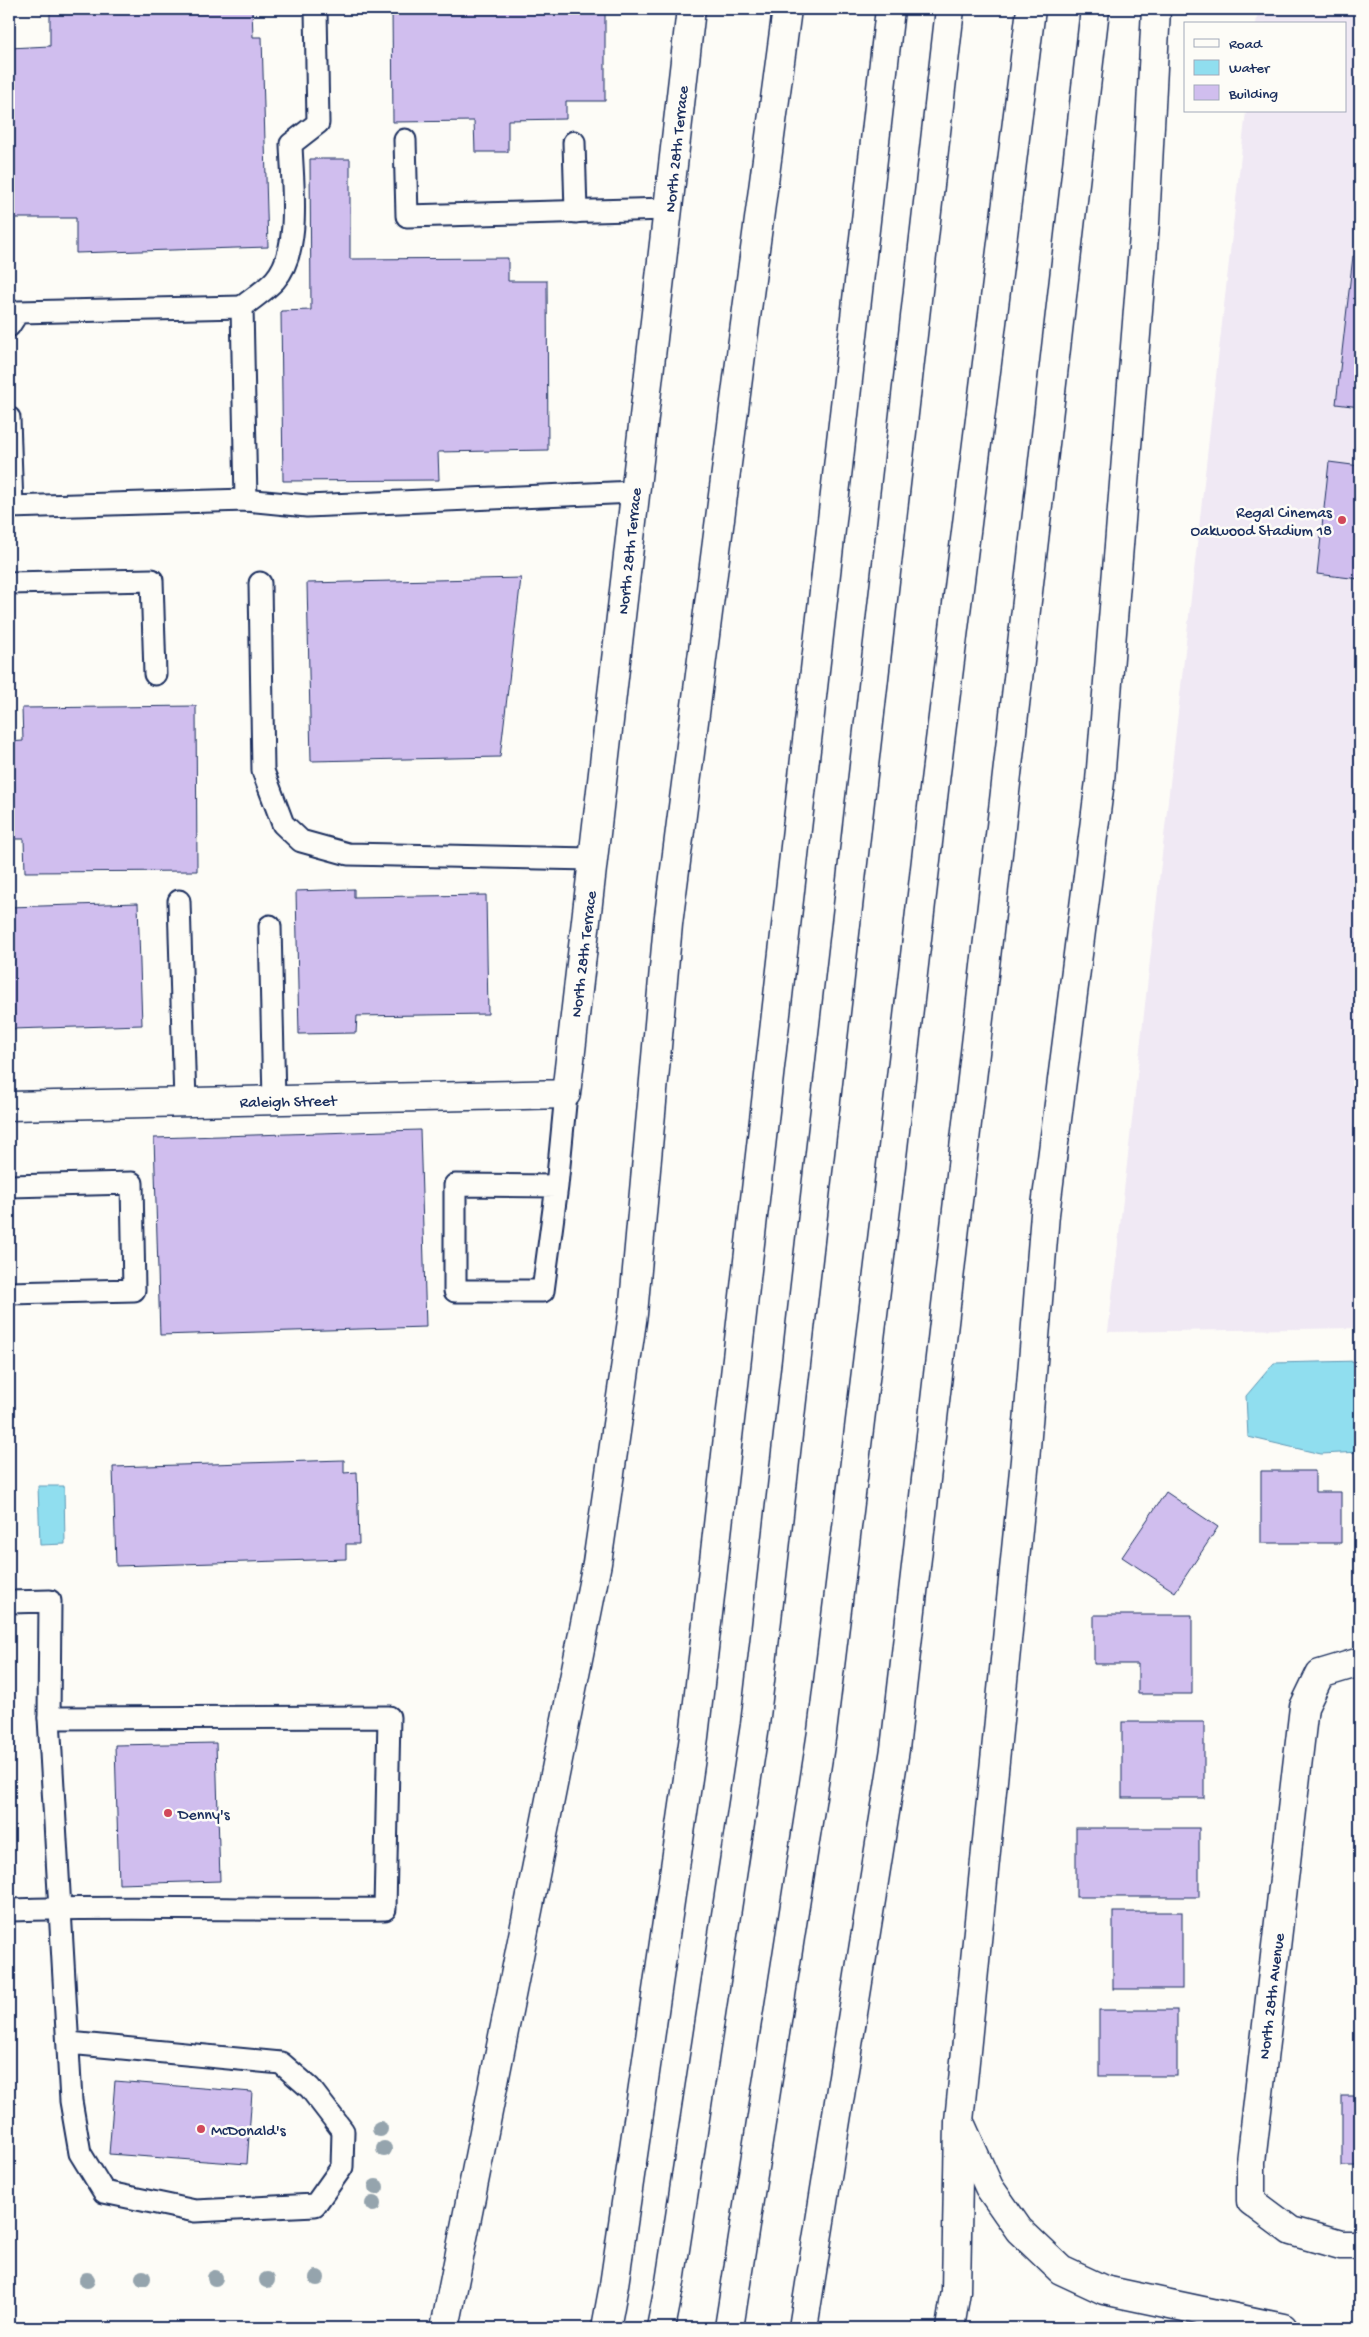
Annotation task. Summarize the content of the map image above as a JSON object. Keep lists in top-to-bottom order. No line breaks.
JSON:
{"streets":{"main road":["North 28th Terrace","Raleigh Street","North 28th Avenue"]},"crossings":[["North 28th Terrace","Raleigh Street"]],"places":["Regal Cinemas Oakwood Stadium 18","Denny's","McDonald's"],"legend":["Road","Water","Building"]}
